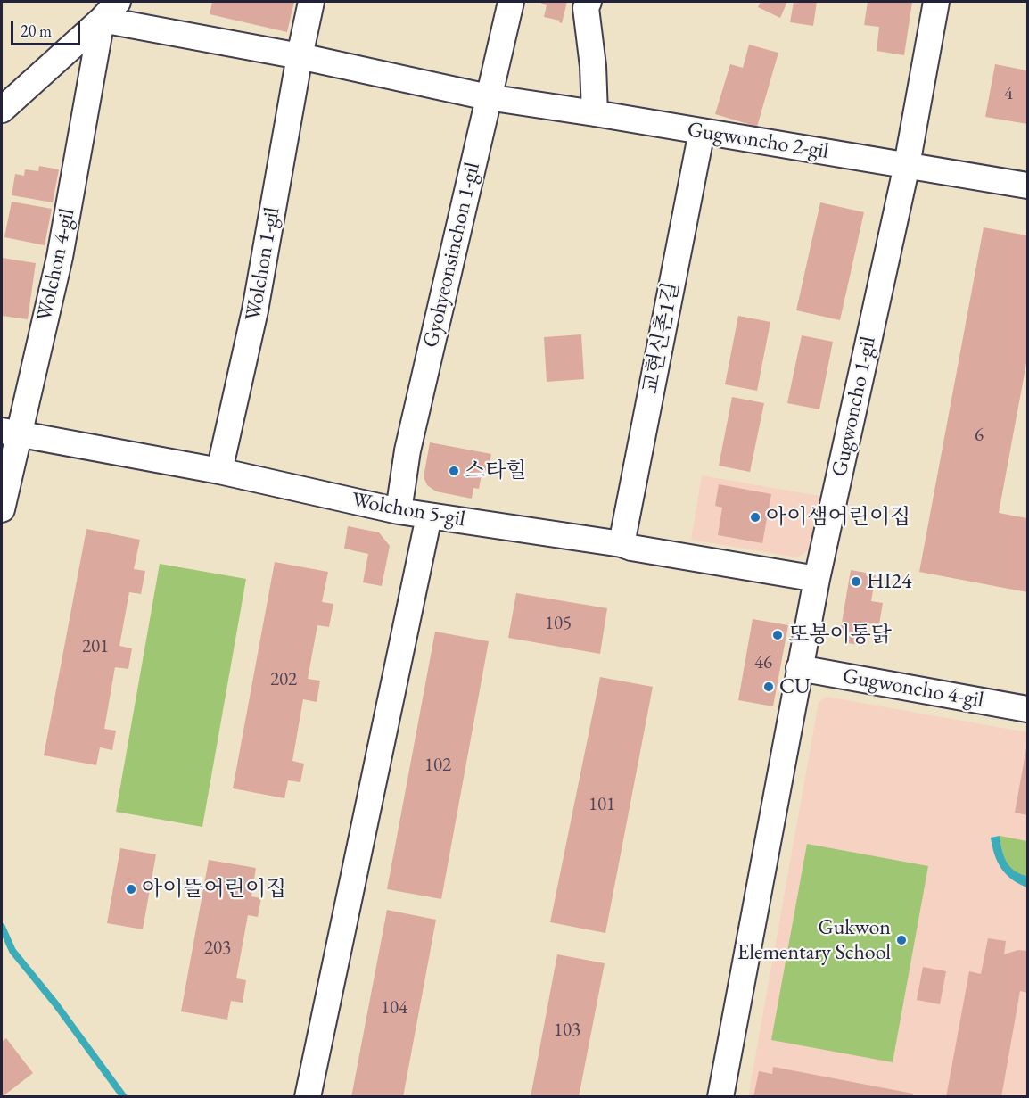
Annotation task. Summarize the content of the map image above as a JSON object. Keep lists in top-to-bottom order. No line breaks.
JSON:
{"streets":{"street":["Gugwoncho 2-gil","Gyohyeonsinchon 1-gil","Wolchon 1-gil","Wolchon 4-gil","교현신촌1길","Gugwoncho 1-gil","Wolchon 5-gil","Gugwoncho 4-gil"]},"crossings":[["Gugwoncho 2-gil","Gyohyeonsinchon 1-gil"],["Gugwoncho 2-gil","교현신촌1길"],["Gugwoncho 2-gil","Gugwoncho 1-gil"],["Gyohyeonsinchon 1-gil","Wolchon 5-gil"],["Wolchon 1-gil","Wolchon 5-gil"],["Wolchon 4-gil","Wolchon 5-gil"],["교현신촌1길","Wolchon 5-gil"],["Gugwoncho 1-gil","Wolchon 5-gil"],["Gugwoncho 1-gil","Gugwoncho 4-gil"]],"places":["스타힐","아이샘어린이집","HI24","또봉이통닭","CU","아이뜰어린이집","Gukwon Elementary School"],"house_numbers":["4","6","105","201","46","202","102","101","203","104","103"],"scale_bar":"20 m"}
